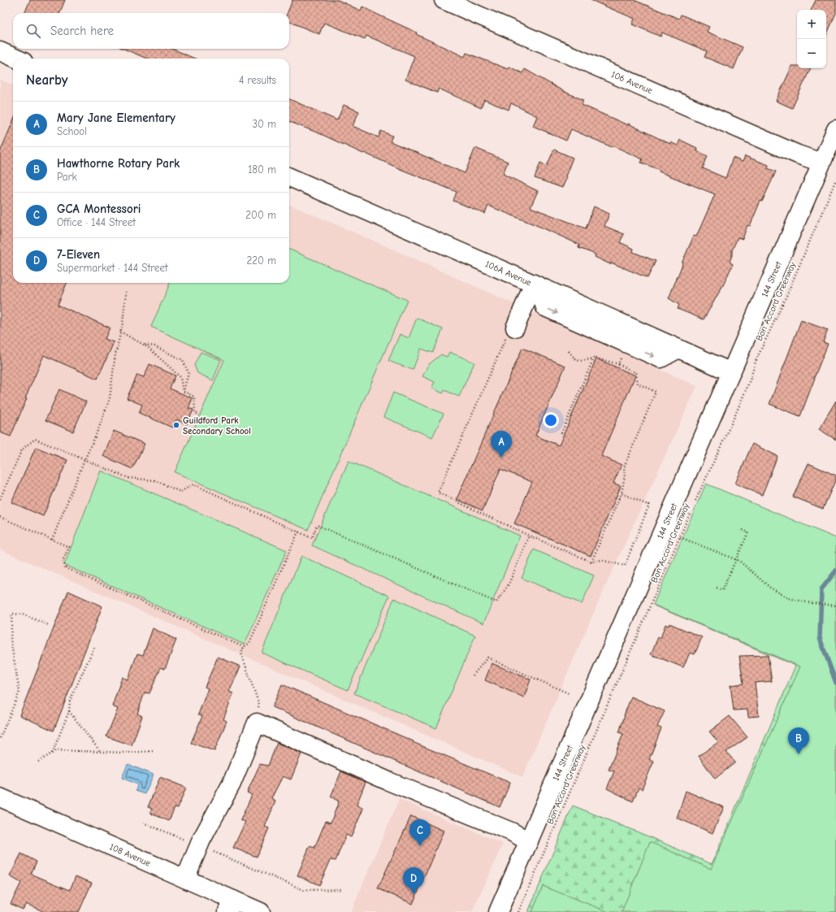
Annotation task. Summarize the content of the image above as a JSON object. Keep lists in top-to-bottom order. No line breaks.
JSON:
{"streets":{"main road":["106 Avenue","106A Avenue","144 Street","108 Avenue"],"path":["Bon Accord Greenway"]},"crossings":[["106 Avenue","144 Street"],["106A Avenue","144 Street"]],"places":["Guildford Park Secondary School"],"page":{"map_buttons":["+","−"],"search":"Search here","heading":["Nearby","4 results"],"list":[{"mark":"A","name":"Mary Jane Elementary","note":"School","value":"30 m"},{"mark":"B","name":"Hawthorne Rotary Park","note":"Park","value":"180 m"},{"mark":"C","name":"GCA Montessori","note":"Office · 144 Street","value":"200 m"},{"mark":"D","name":"7-Eleven","note":"Supermarket · 144 Street","value":"220 m"}],"pins":["A","B","C","D"]}}
